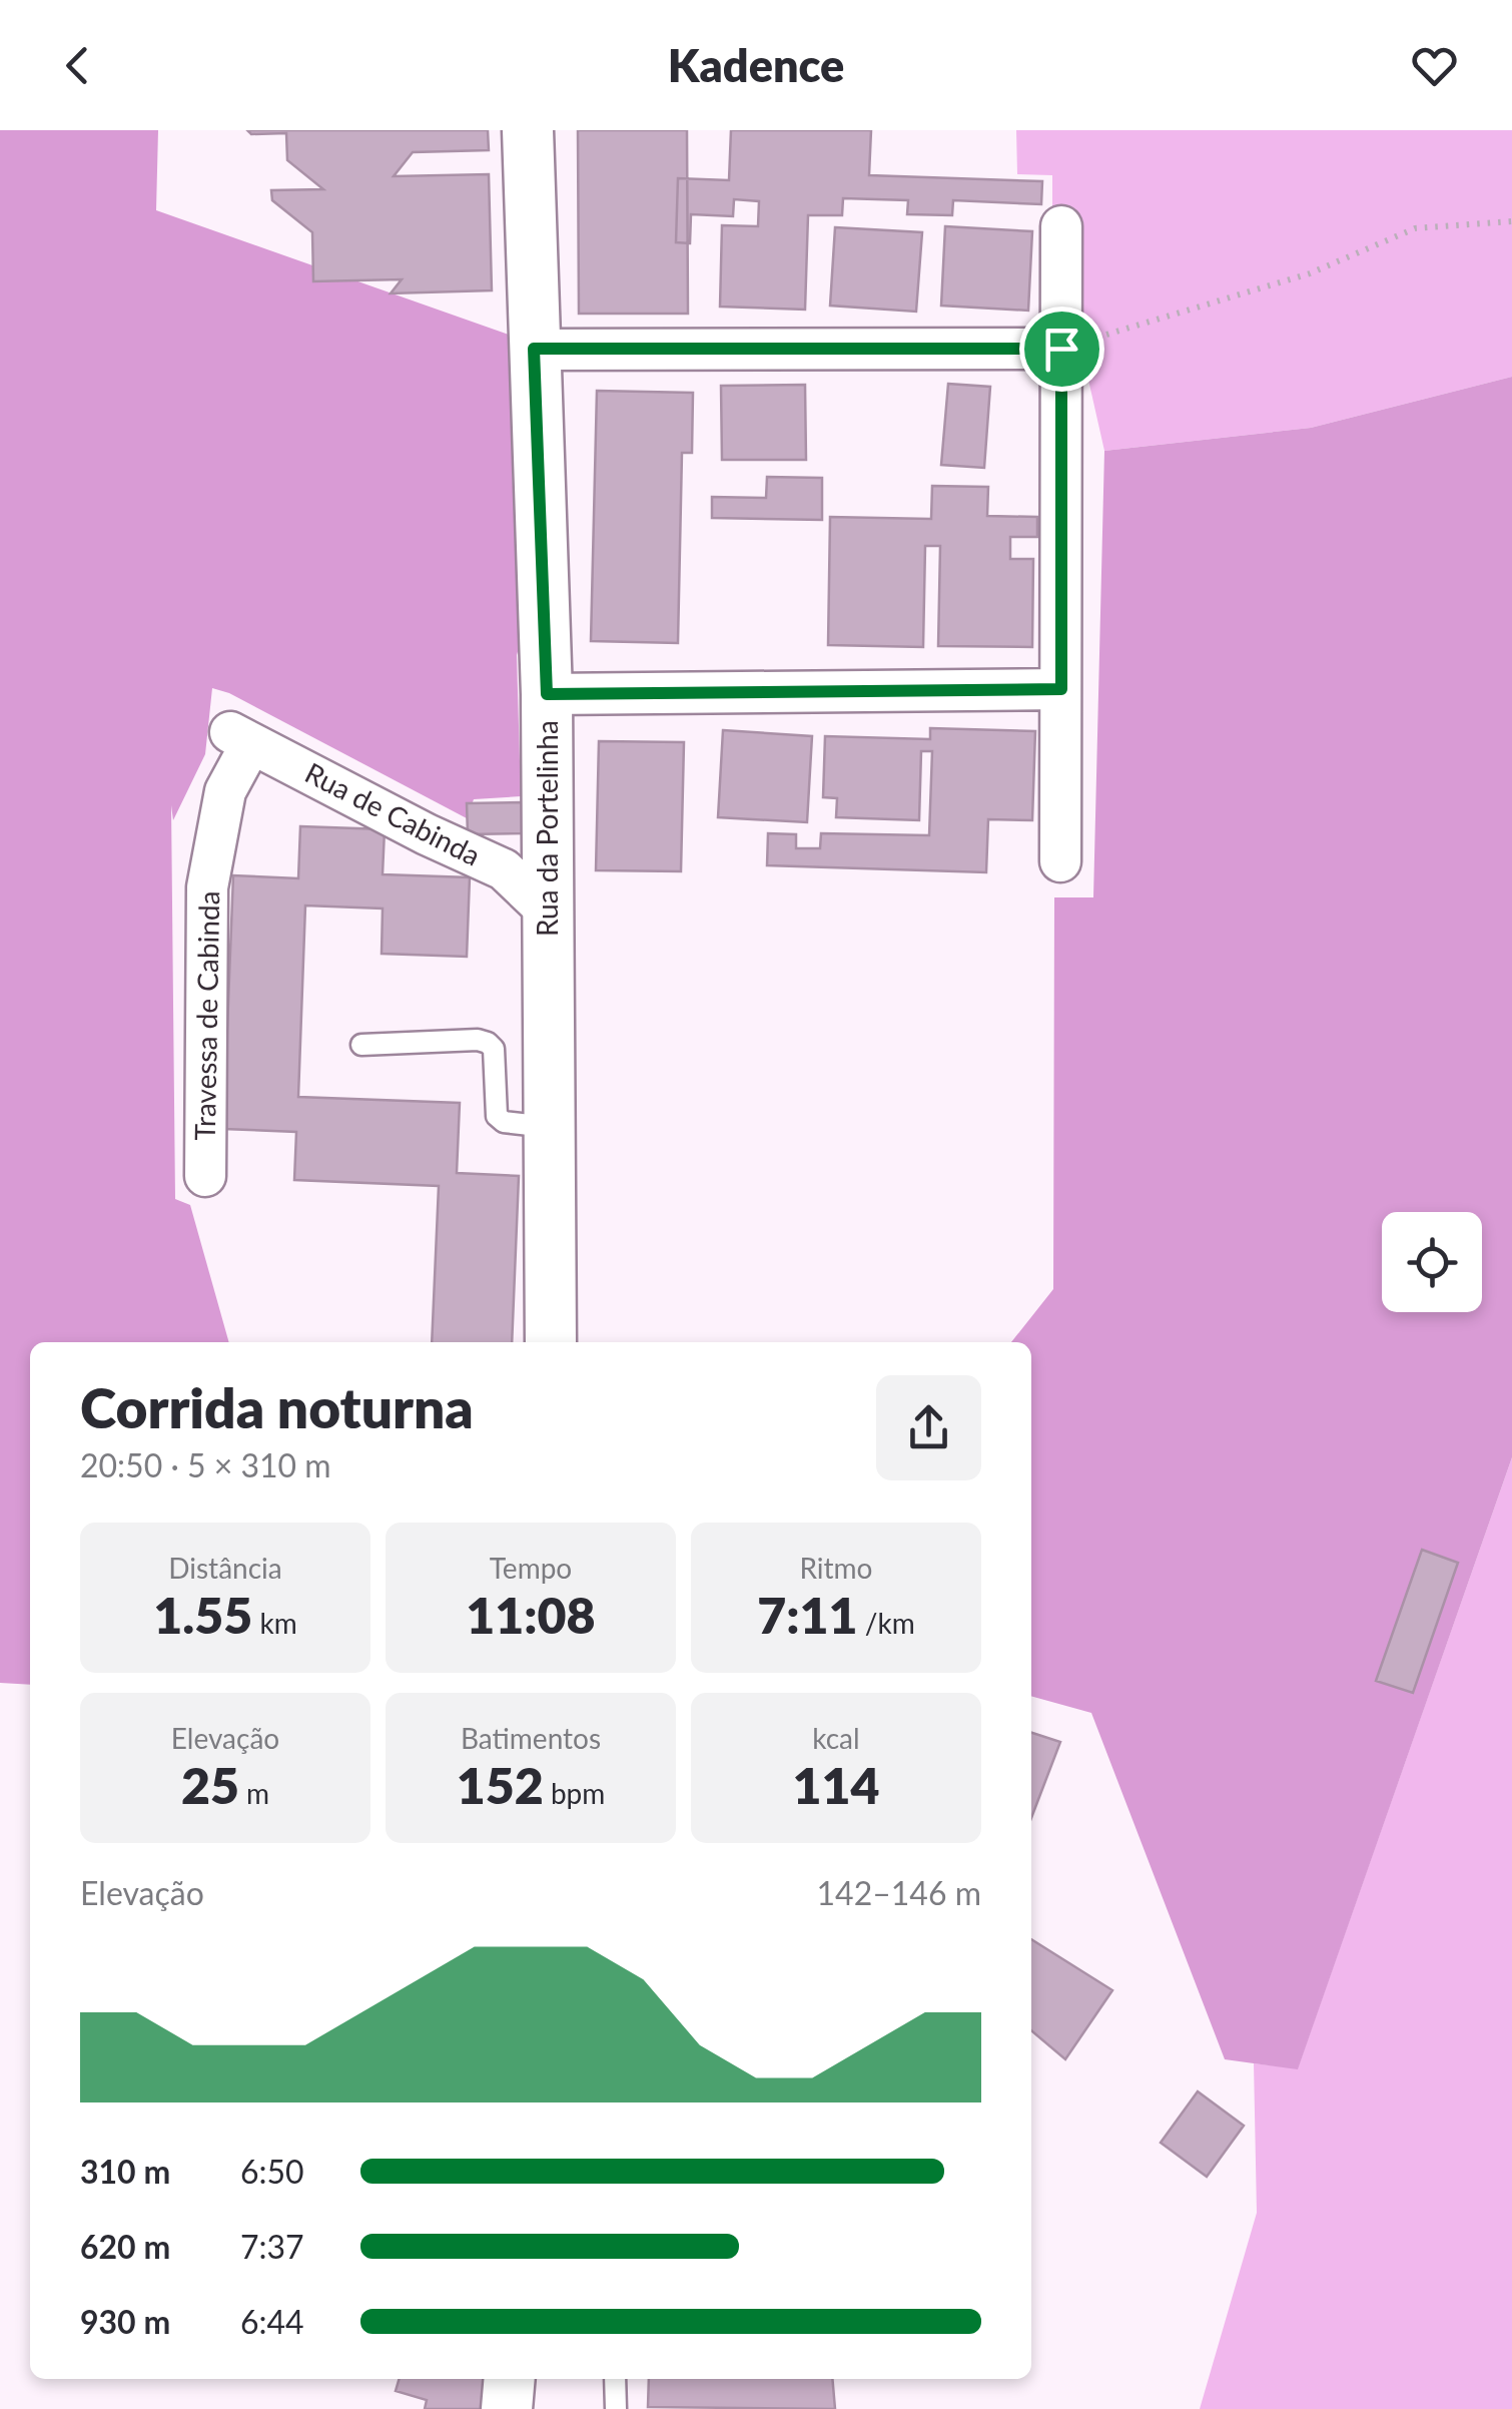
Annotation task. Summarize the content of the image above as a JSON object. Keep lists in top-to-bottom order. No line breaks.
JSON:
{"streets":{"street":["Rua de Cabinda","Rua da Portelinha","Travessa de Cabinda"]},"crossings":[["Rua de Cabinda","Rua da Portelinha"],["Rua de Cabinda","Travessa de Cabinda"]],"page":{"header":"Kadence","heading":["Corrida noturna","20:50 · 5 × 310 m"],"stats":[["Distância","1.55 km"],["Tempo","11:08"],["Ritmo","7:11 /km"],["Elevação","25 m"],["Batimentos","152 bpm"],["kcal","114"]],"chart":["Elevação","142–146 m"],"list":[{"name":"310 m","note":"6:50"},{"name":"620 m","note":"7:37"},{"name":"930 m","note":"6:44"}]}}
